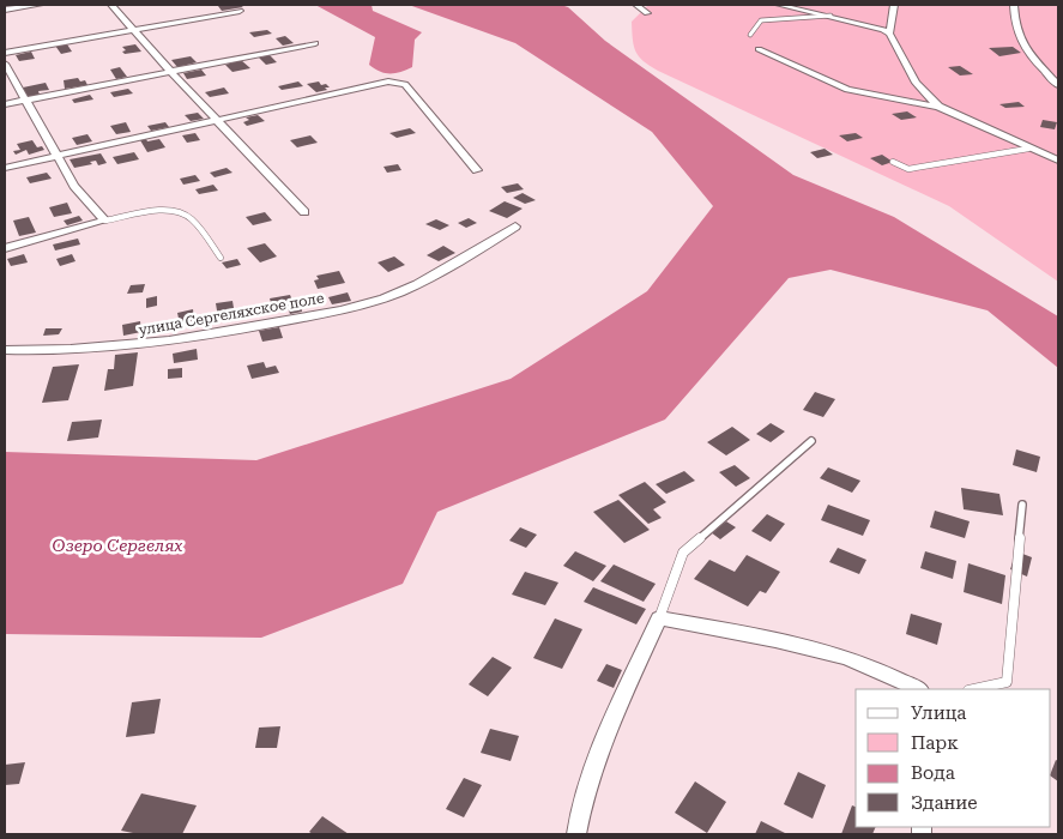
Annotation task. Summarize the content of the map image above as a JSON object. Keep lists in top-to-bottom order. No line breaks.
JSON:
{"streets":{"street":["улица Сергеляхское поле"]},"water":["Озеро Сергелях"],"legend":["Улица","Парк","Вода","Здание"]}
